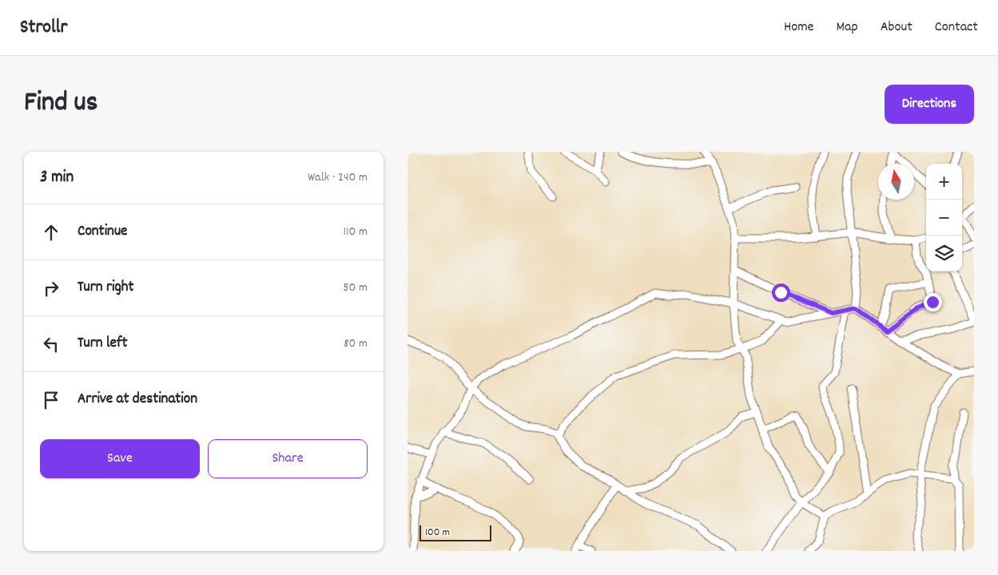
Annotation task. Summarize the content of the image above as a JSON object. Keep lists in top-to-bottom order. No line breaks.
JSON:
{"scale_bar":"100 m","north":"top","page":{"header":"Strollr","nav":["Home","Map","About","Contact"],"title":"Find us","buttons":["Directions",["Save","Share"]],"heading":["3 min","Walk · 240 m"],"map_buttons":["+","−"],"list":[["Continue","110 m"],["Turn right","50 m"],["Turn left","80 m"],"Arrive at destination"],"scale":"100 m"}}
